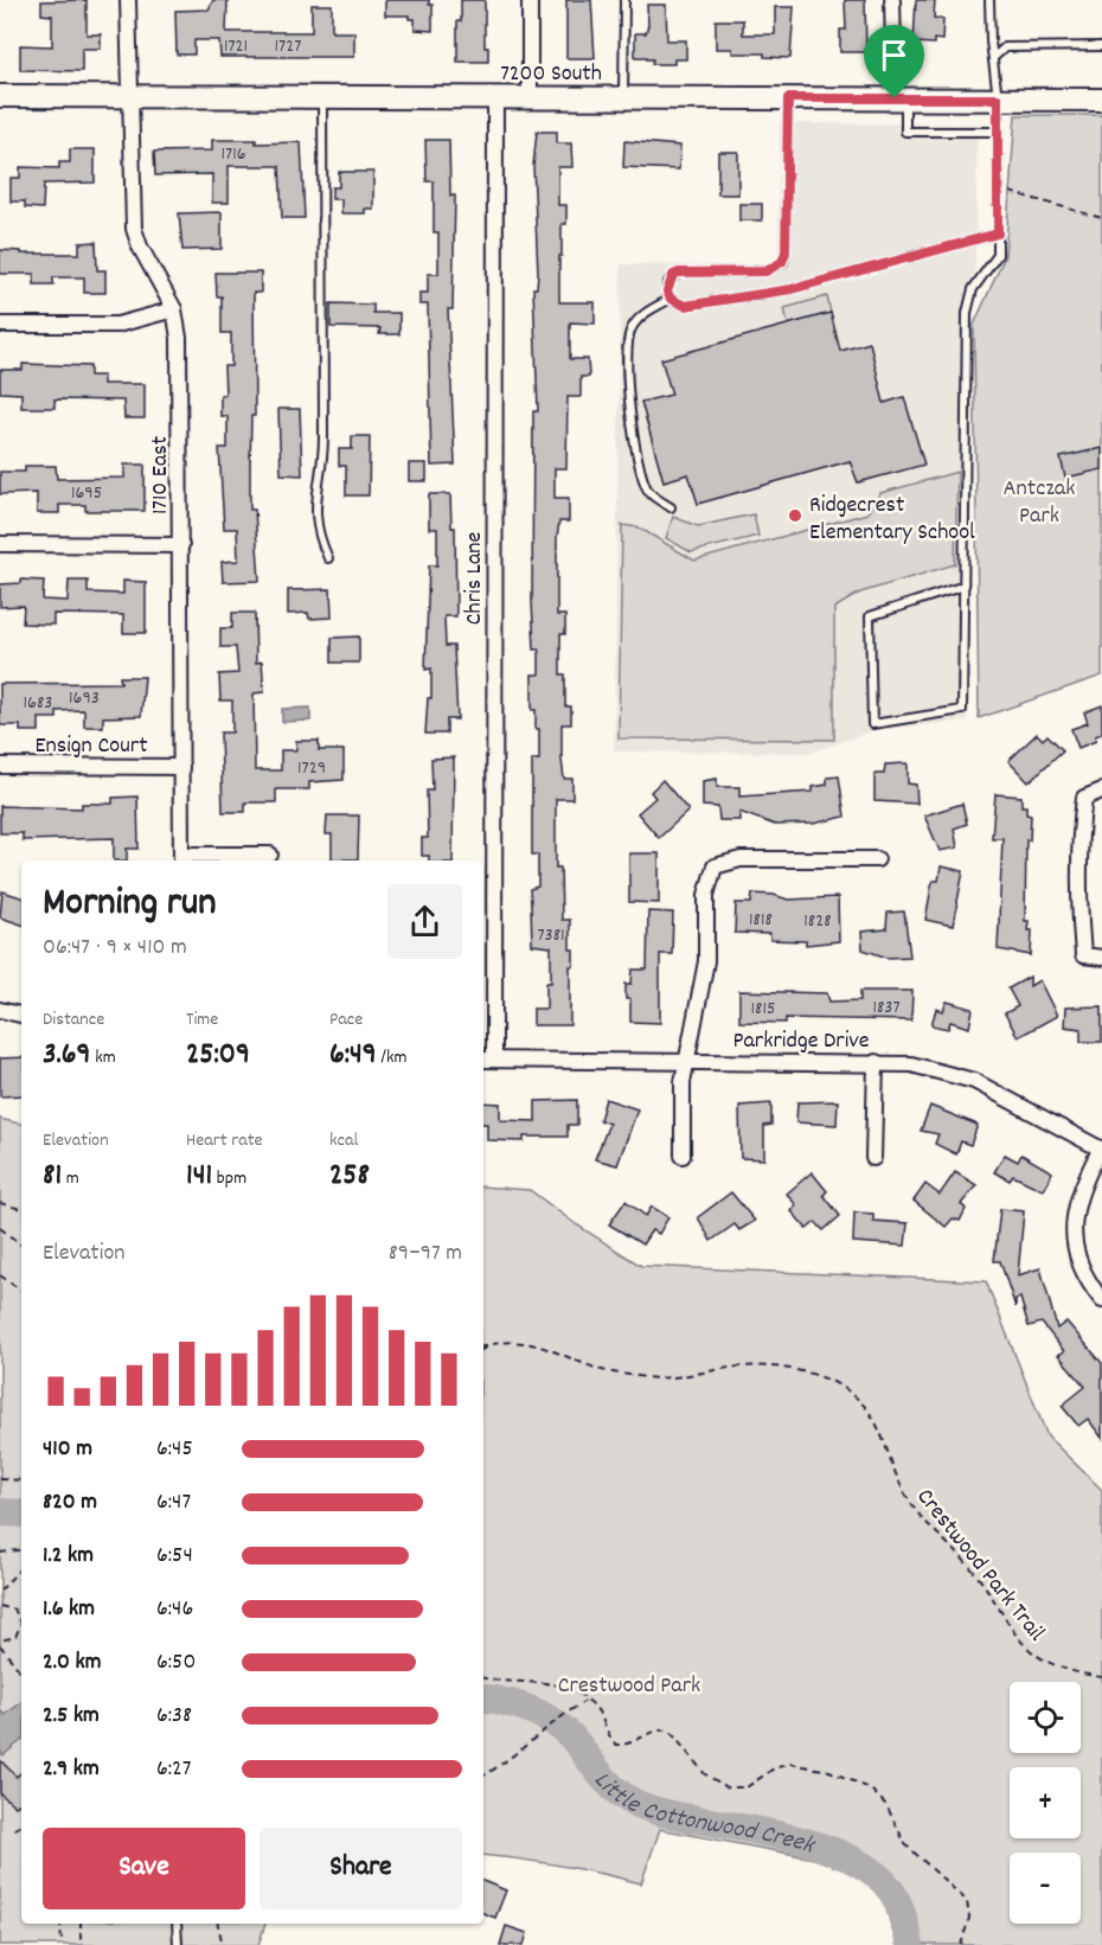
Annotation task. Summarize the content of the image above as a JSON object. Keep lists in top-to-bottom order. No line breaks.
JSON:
{"streets":{"street":["7200 South","1710 East","Chris Lane","Ensign Court","Parkridge Drive"],"path":["Crestwood Park Trail"]},"crossings":[["7200 South","1710 East"],["7200 South","Chris Lane"],["1710 East","Ensign Court"],["Chris Lane","Parkridge Drive"]],"water":["Little Cottonwood Creek"],"parks":["Antczak Park","Crestwood Park"],"places":["Ridgecrest Elementary School"],"house_numbers":["1721","1727","1716","1695","1693","1683","1729","1818","1828","7381","1837","1815"],"page":{"heading":["Morning run","06:47 · 9 × 410 m"],"stats":[["Distance","3.69 km"],["Time","25:09"],["Pace","6:49 /km"],["Elevation","81 m"],["Heart rate","141 bpm"],["kcal","258"]],"chart":["Elevation","89–97 m"],"list":[{"name":"410 m","note":"6:45"},{"name":"820 m","note":"6:47"},{"name":"1.2 km","note":"6:54"},{"name":"1.6 km","note":"6:46"},{"name":"2.0 km","note":"6:50"},{"name":"2.5 km","note":"6:38"},{"name":"2.9 km","note":"6:27"}],"map_buttons":["+","−"],"buttons":["Save","Share"]}}
